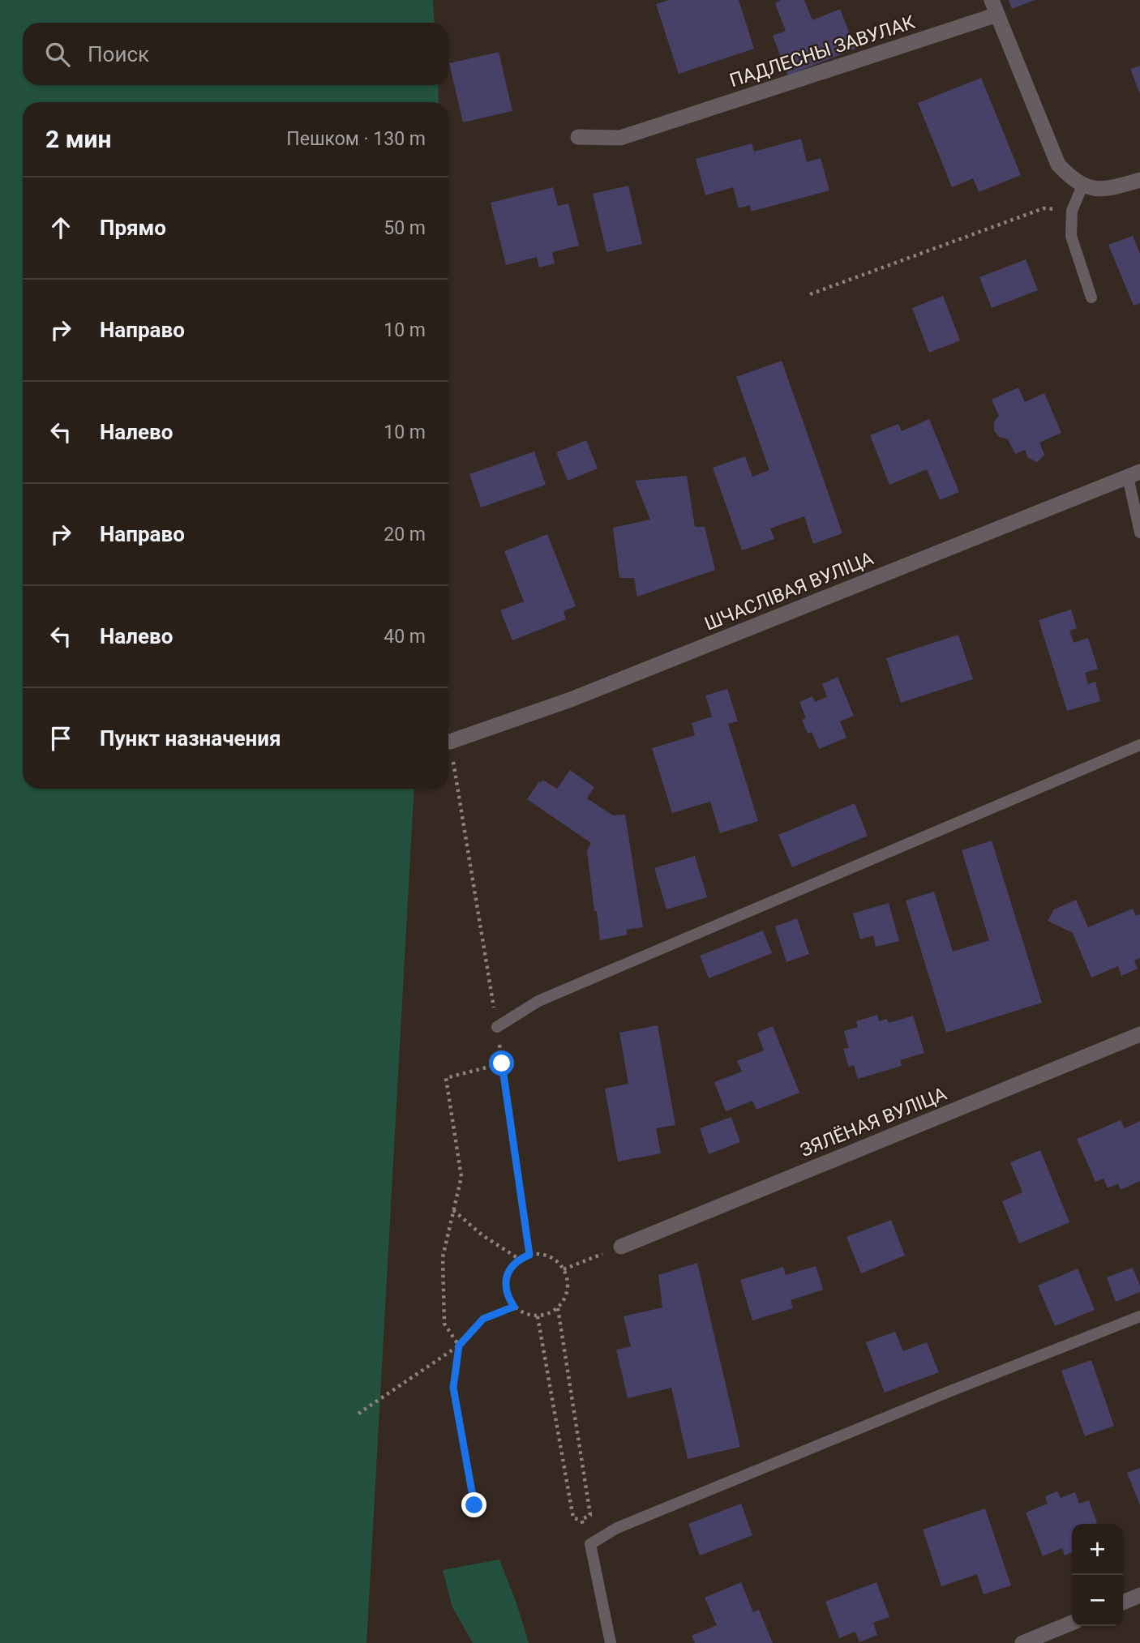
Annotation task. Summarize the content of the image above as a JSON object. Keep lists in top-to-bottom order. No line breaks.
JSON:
{"streets":{"street":["ПАДЛЕСНЫ ЗАВУЛАК","ШЧАСЛІВАЯ ВУЛІЦА","ЗЯЛЁНАЯ ВУЛІЦА"]},"page":{"search":"Поиск","heading":["2 мин","Пешком · 130 m"],"list":[["Прямо","50 m"],["Направо","10 m"],["Налево","10 m"],["Направо","20 m"],["Налево","40 m"],"Пункт назначения"],"map_buttons":["+","−"]}}
